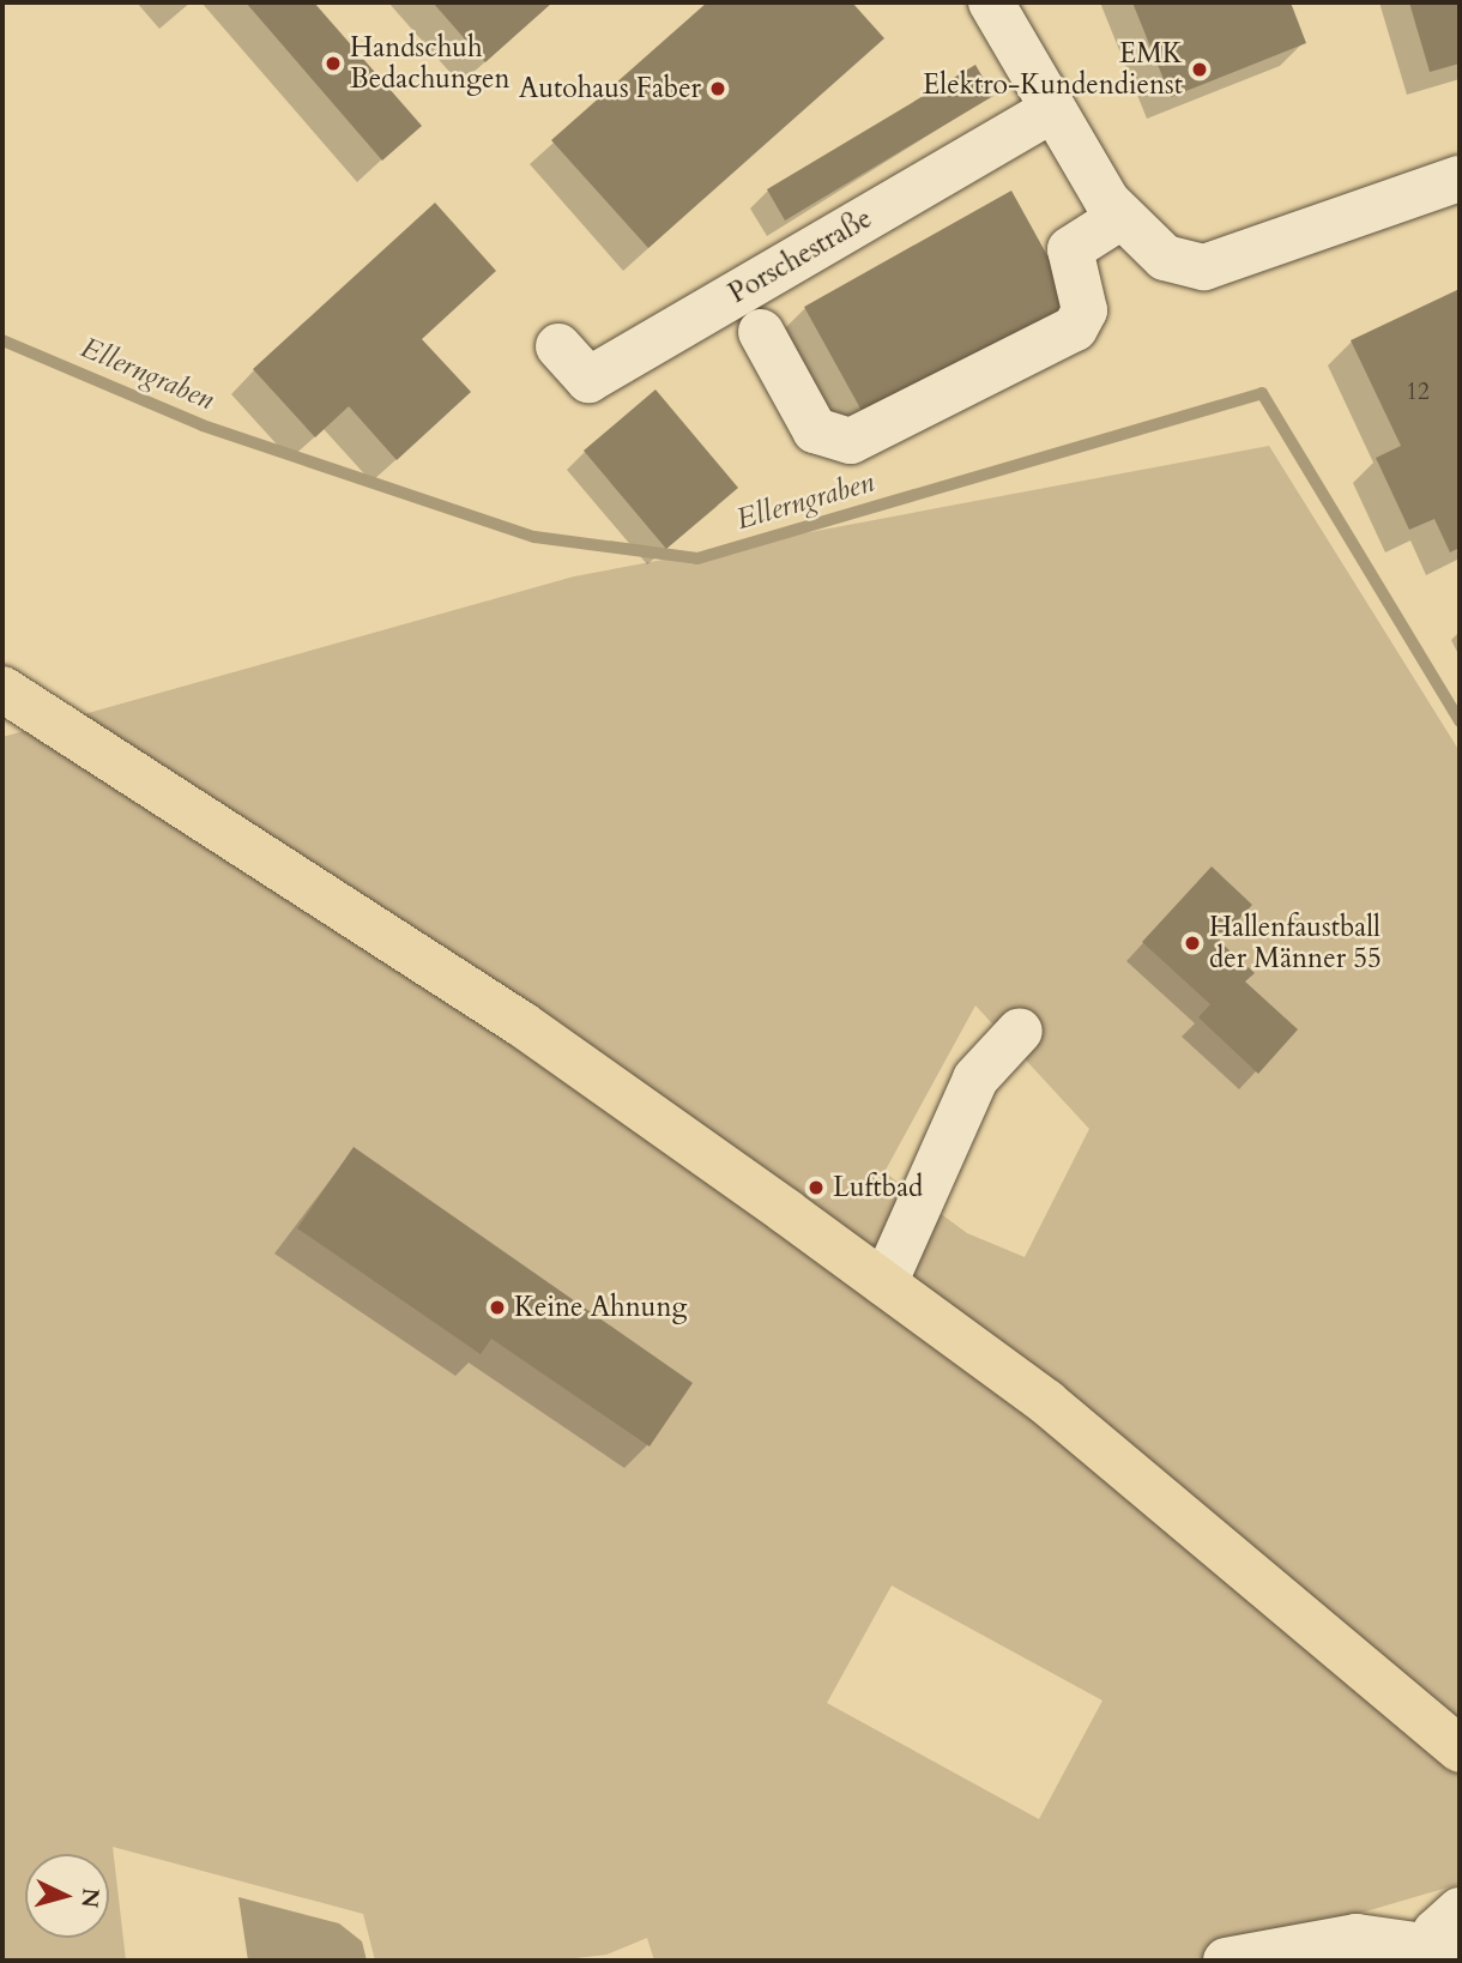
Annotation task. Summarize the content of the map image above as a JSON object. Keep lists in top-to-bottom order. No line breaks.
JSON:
{"streets":{"street":["Porschestraße"]},"water":["Ellerngraben"],"places":["Handschuh Bedachungen","EMK Elektro-Kundendienst","Autohaus Faber","Hallenfaustball der Männer 55","Luftbad","Keine Ahnung"],"house_numbers":["12"],"north":"right"}
